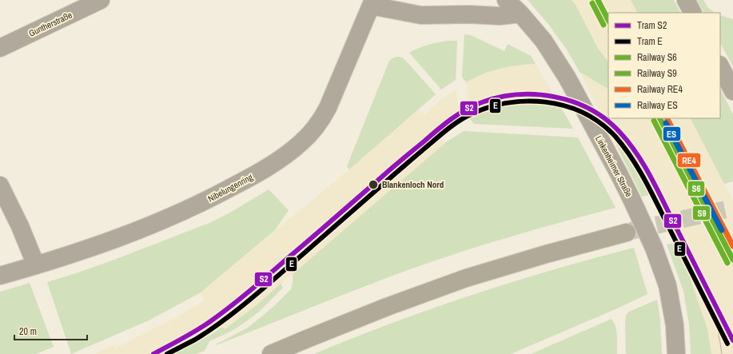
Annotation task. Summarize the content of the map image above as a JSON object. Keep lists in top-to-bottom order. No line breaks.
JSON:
{"streets":{"street":["Guntherstraße","Linkenheimer Straße","Nibelungenring"]},"places":["Blankenloch Nord"],"lines":["rail line S6","rail line S9","tram line S2","tram line E","rail line RE4","rail line ES"],"legend":["Tram S2","Tram E","Railway S6","Railway S9","Railway RE4","Railway ES"],"scale_bar":"20 m"}
